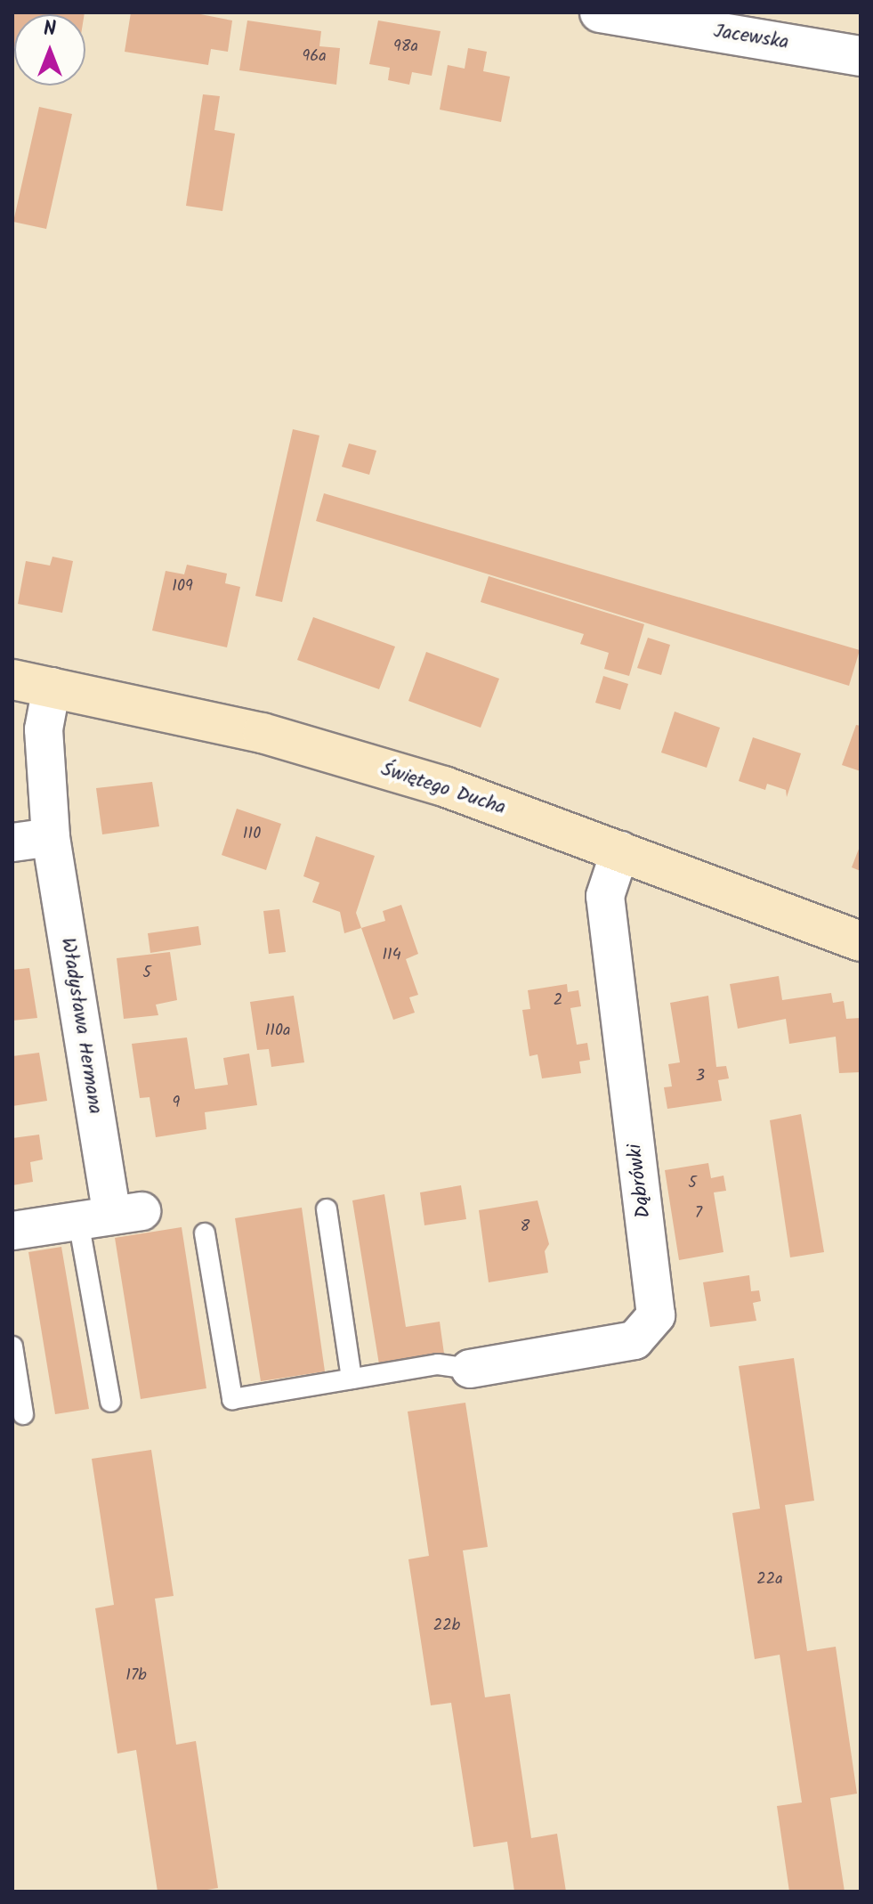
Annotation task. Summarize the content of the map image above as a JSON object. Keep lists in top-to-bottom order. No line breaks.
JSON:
{"streets":{"main road":["Świętego Ducha"],"street":["Jacewska","Władysława Hermana","Dąbrówki"]},"crossings":[["Świętego Ducha","Władysława Hermana"],["Świętego Ducha","Dąbrówki"]],"house_numbers":["98a","96a","109","110","114","5","2","110a","3","9","5","7","8","22a","22b","17b"],"north":"top"}
